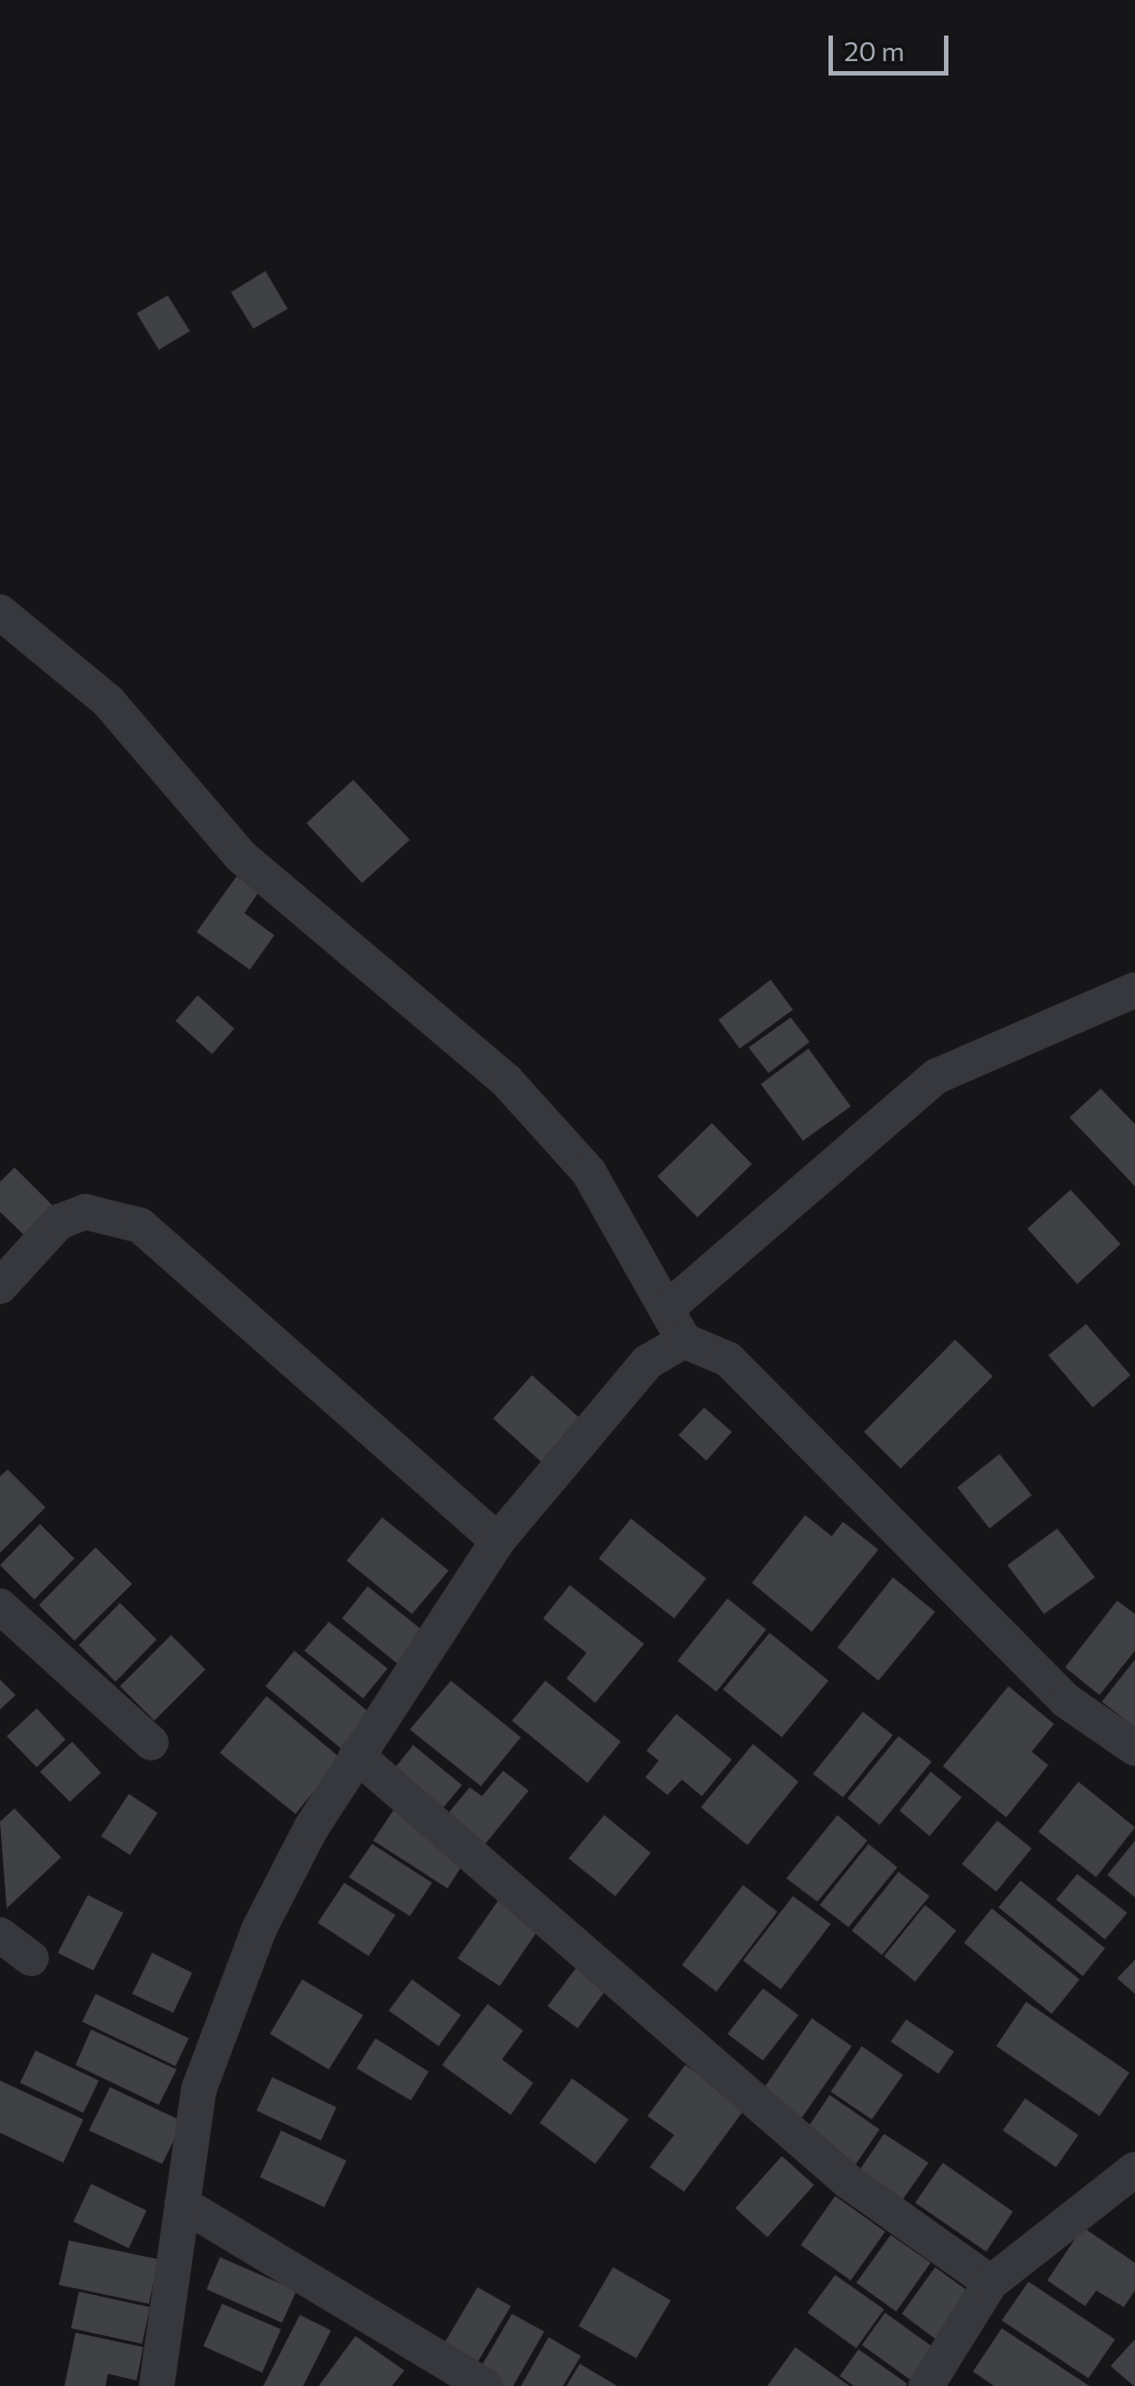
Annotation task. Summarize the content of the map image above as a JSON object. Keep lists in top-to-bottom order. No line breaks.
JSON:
{"scale_bar":"20 m"}
